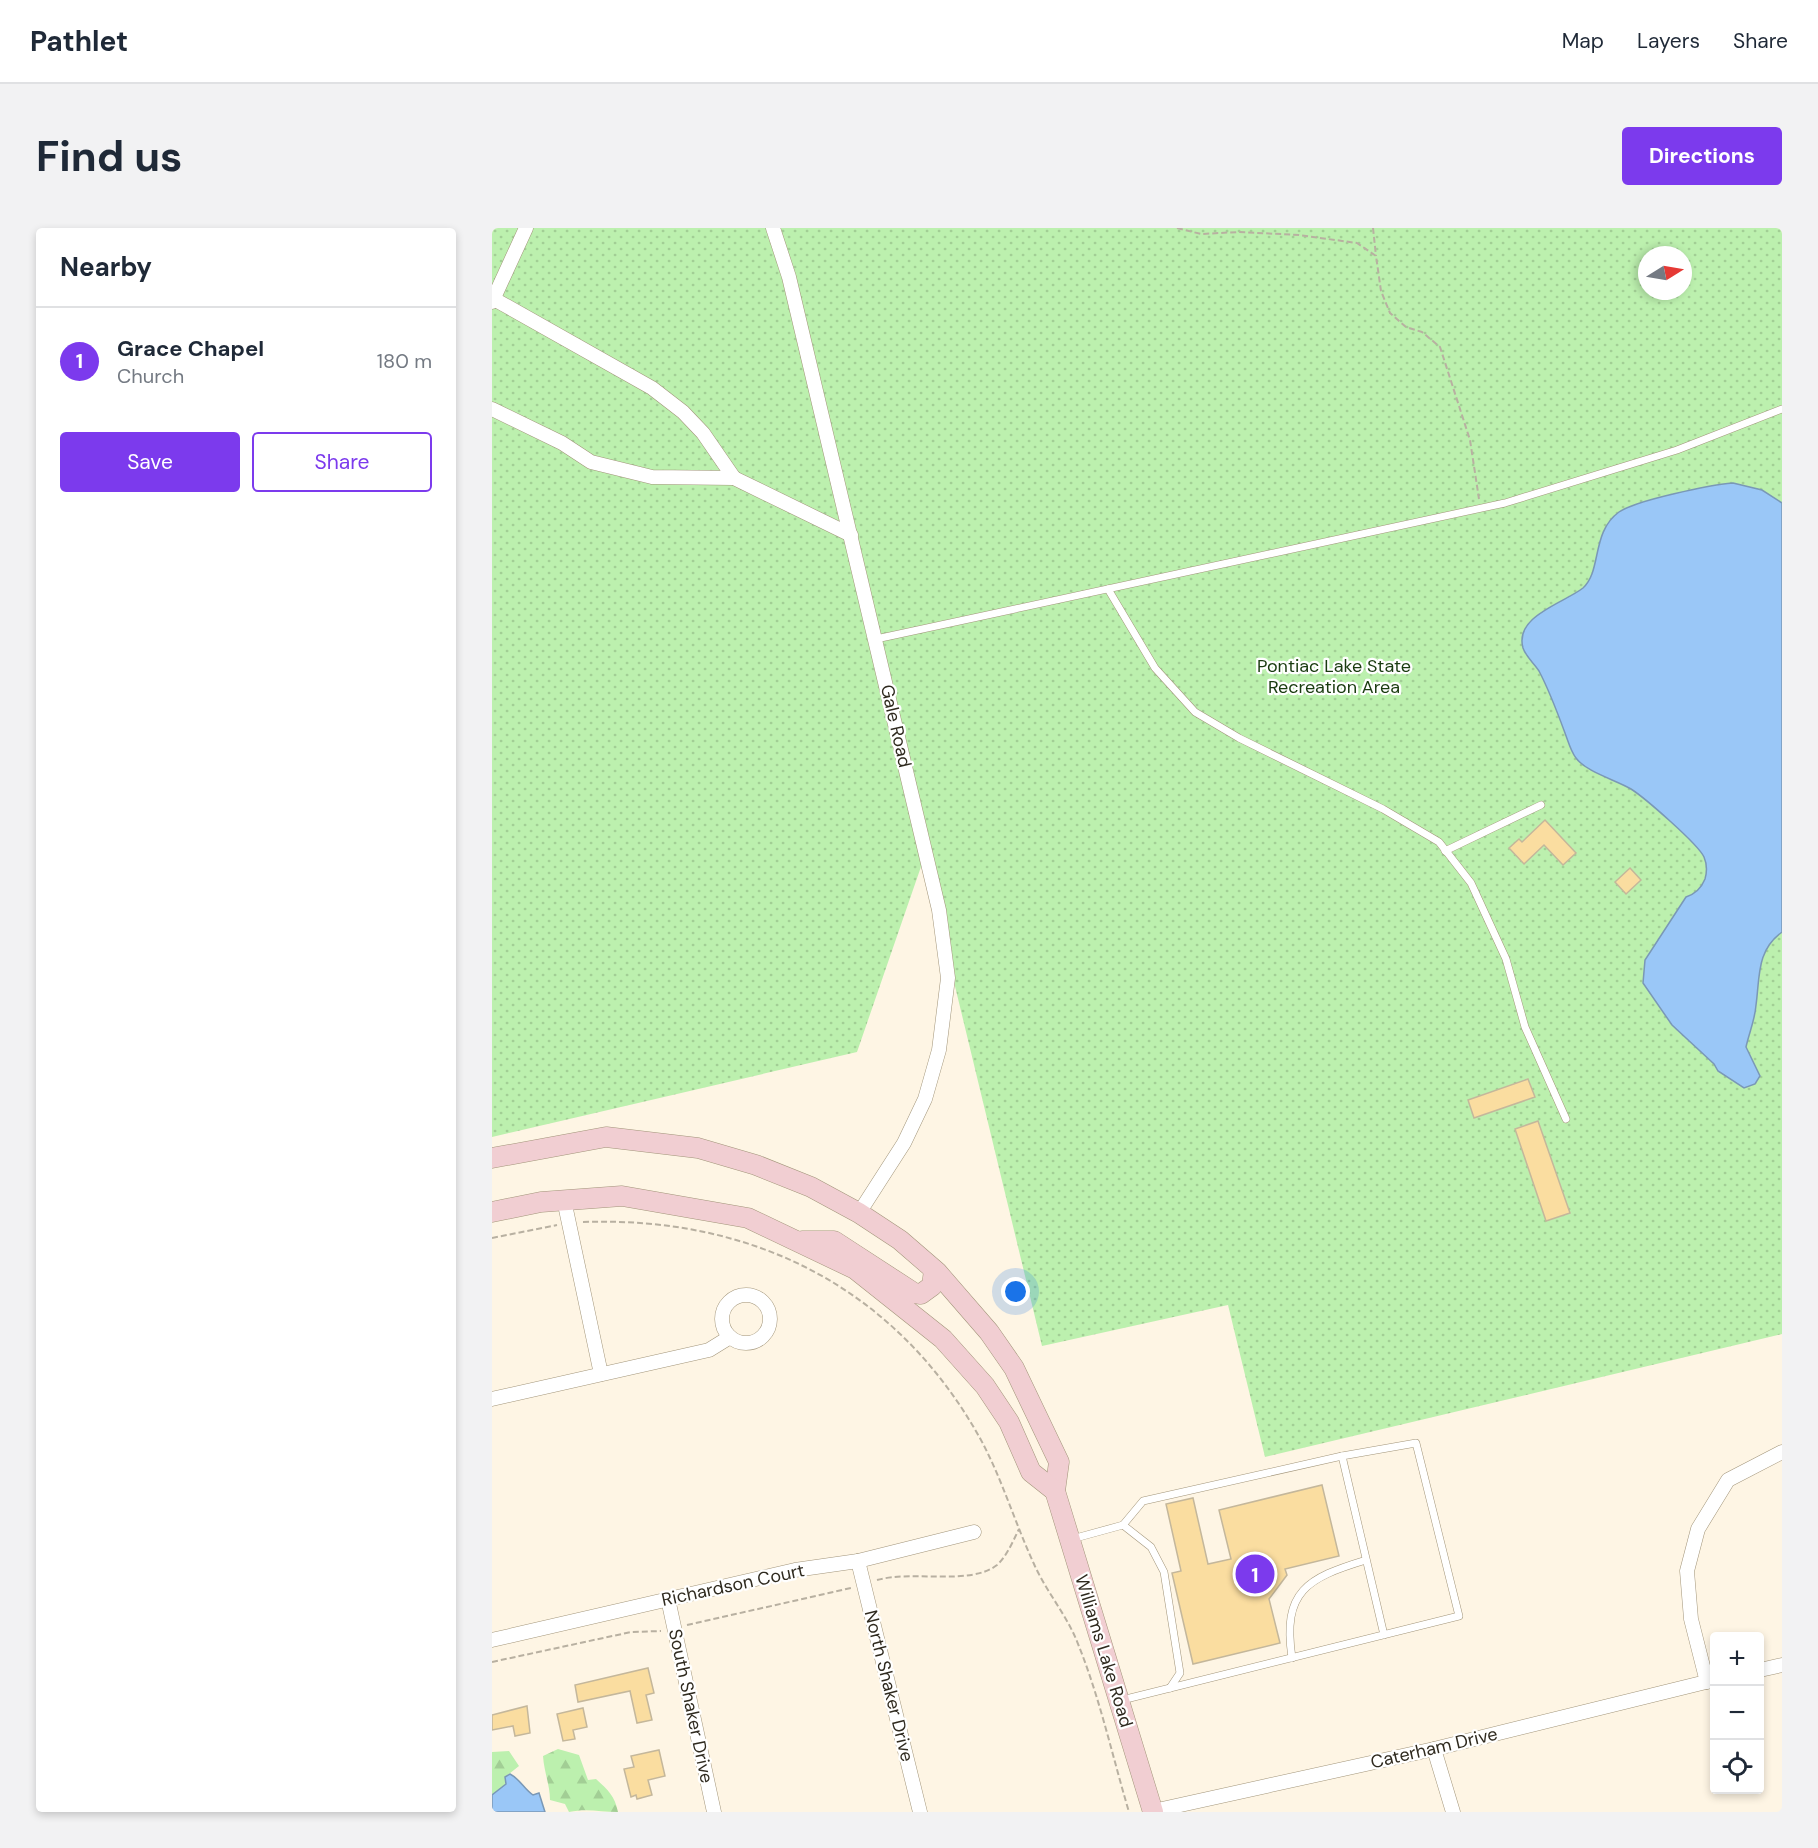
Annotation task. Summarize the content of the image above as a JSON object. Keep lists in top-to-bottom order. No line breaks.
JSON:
{"streets":{"main road":["Williams Lake Road"],"street":["Gale Road","Richardson Court","North Shaker Drive","South Shaker Drive","Caterham Drive"]},"crossings":[["Gale Road","Williams Lake Road"],["Richardson Court","North Shaker Drive"],["Richardson Court","South Shaker Drive"],["Williams Lake Road","Caterham Drive"]],"parks":["Pontiac Lake State Recreation Area"],"north":"right","page":{"header":"Pathlet","nav":["Map","Layers","Share"],"buttons":["Directions",["Save","Share"]],"title":"Find us","heading":"Nearby","list":[{"mark":"1","name":"Grace Chapel","note":"Church","value":"180 m"}],"pins":"1","map_buttons":["+","−"]}}
